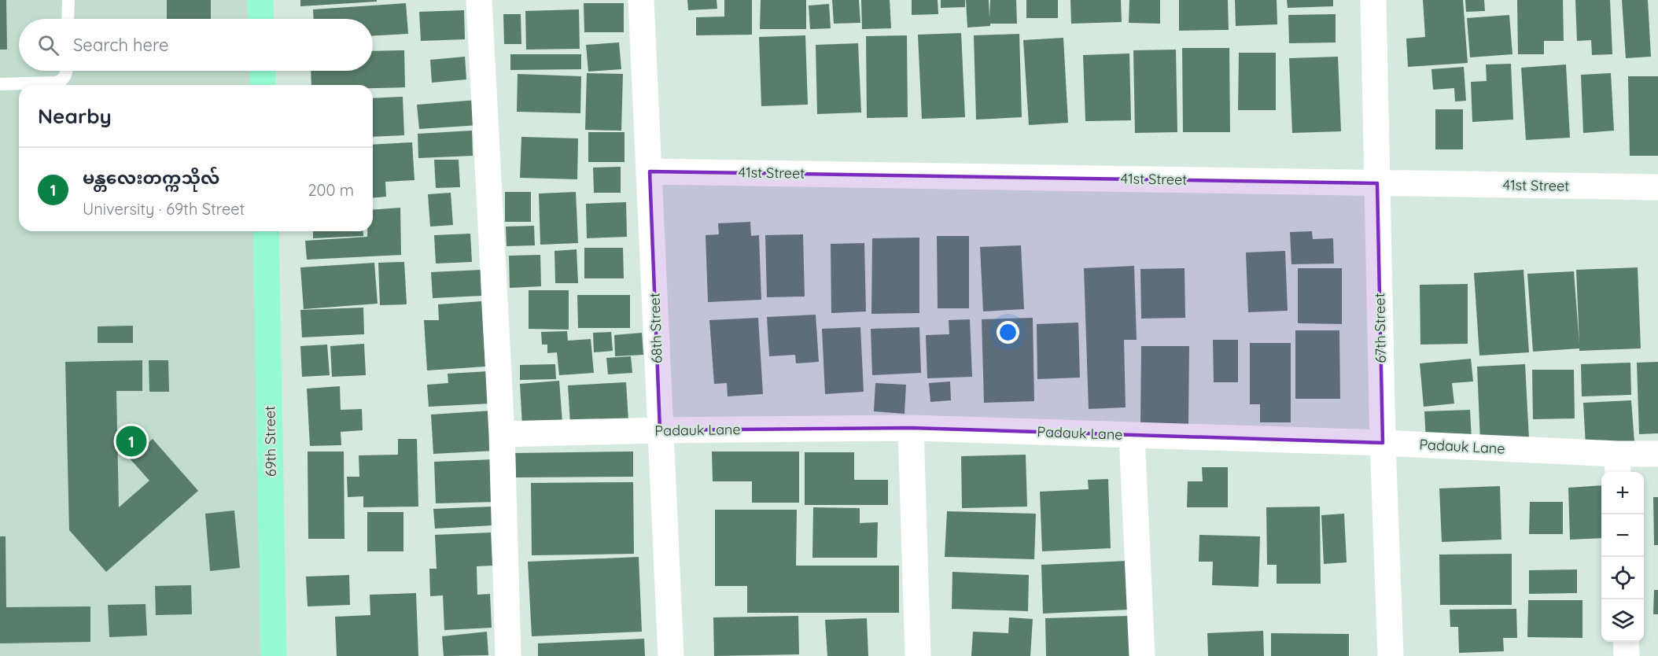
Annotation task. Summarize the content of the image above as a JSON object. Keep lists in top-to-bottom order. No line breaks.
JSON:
{"streets":{"main road":["69th Street"],"street":["41st Street","68th Street","67th Street","Padauk Lane"]},"crossings":[["41st Street","68th Street"],["41st Street","67th Street"],["68th Street","Padauk Lane"],["67th Street","Padauk Lane"]],"page":{"search":"Search here","heading":"Nearby","list":[{"mark":"1","name":"မန္တလေးတက္ကသိုလ်","note":"University · 69th Street","value":"200 m"}],"pins":"1","map_buttons":["+","−"]}}
